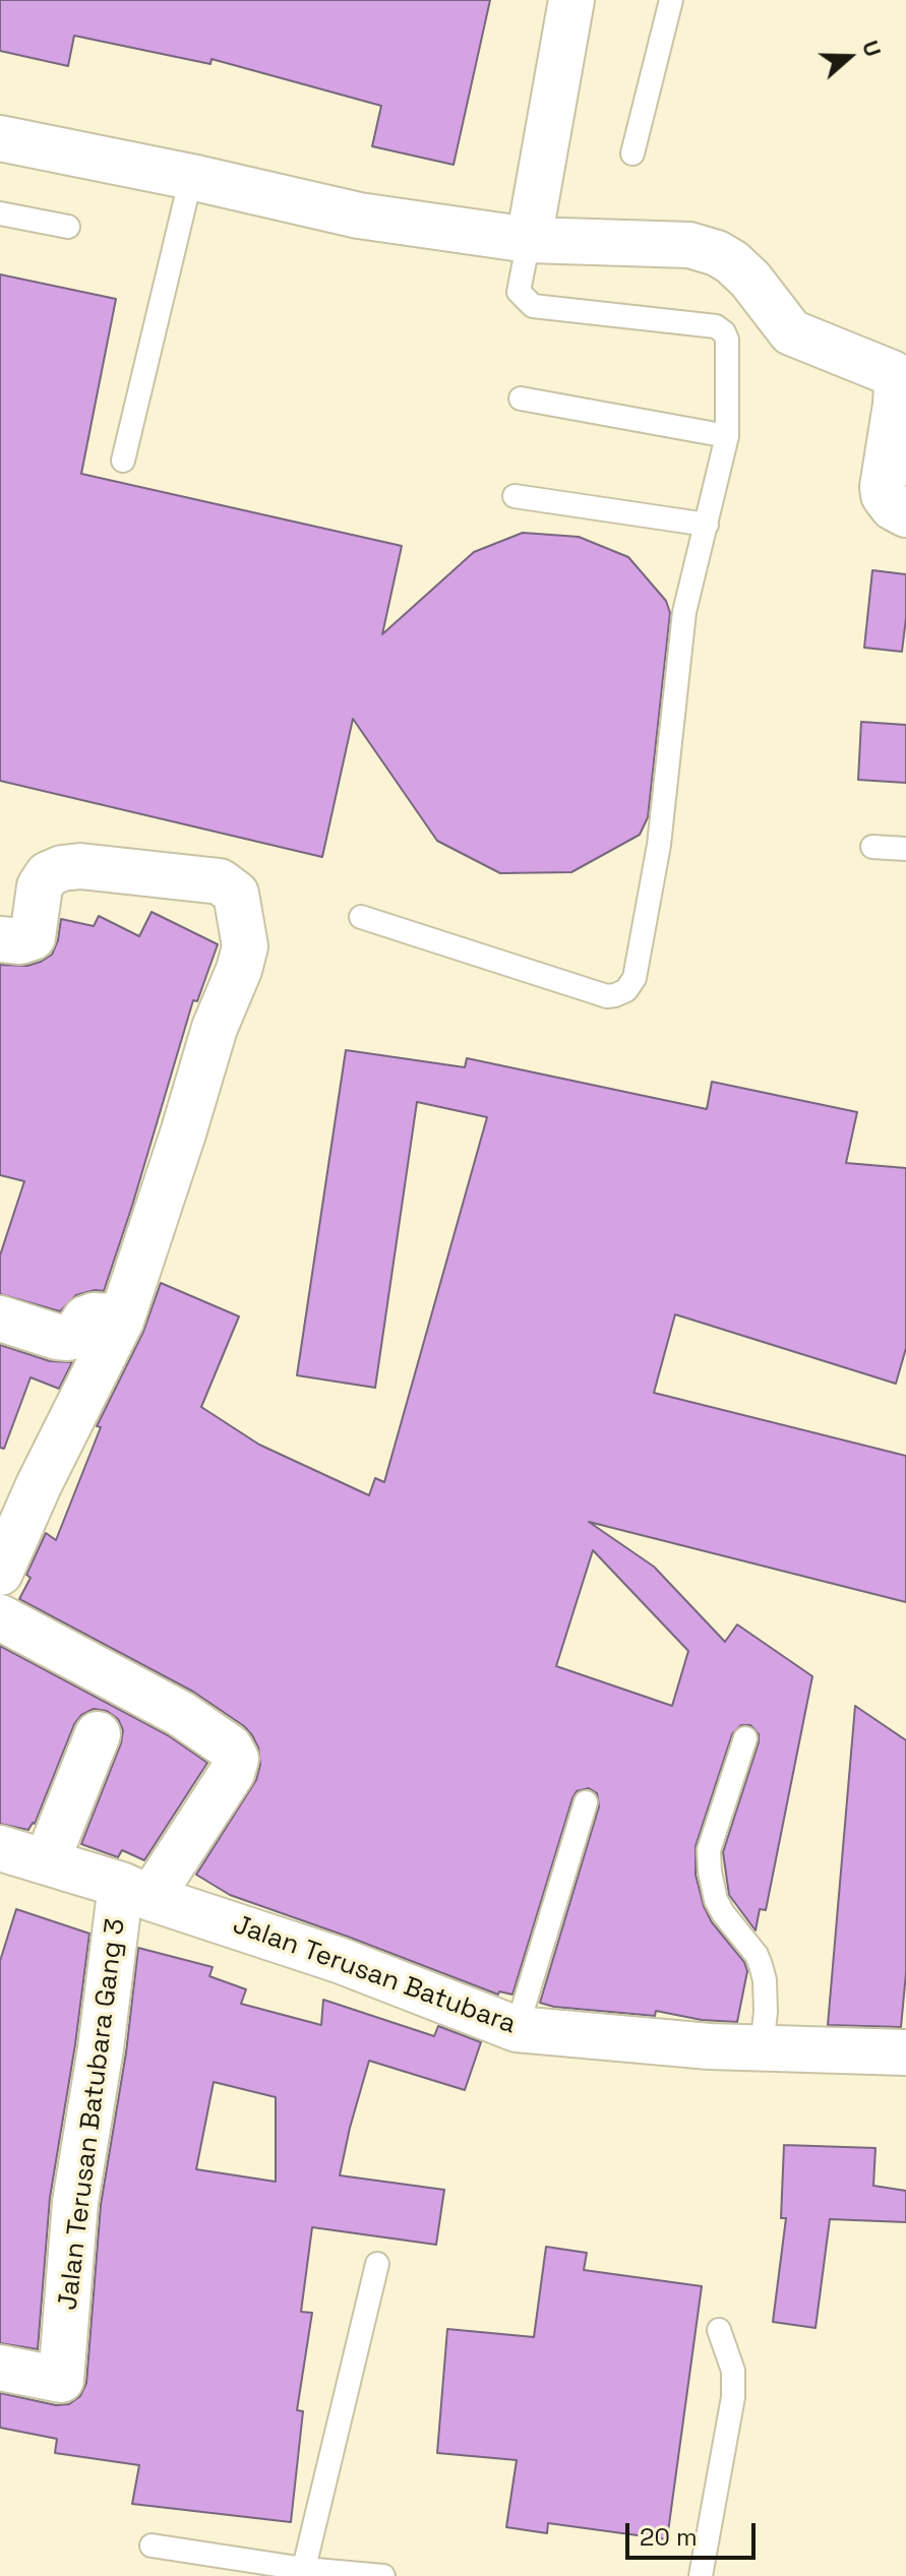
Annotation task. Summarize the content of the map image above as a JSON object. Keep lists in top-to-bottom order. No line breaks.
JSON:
{"streets":{"street":["Jalan Terusan Batubara","Jalan Terusan Batubara Gang 3"]},"crossings":[["Jalan Terusan Batubara","Jalan Terusan Batubara Gang 3"]],"scale_bar":"20 m","north":"right"}
